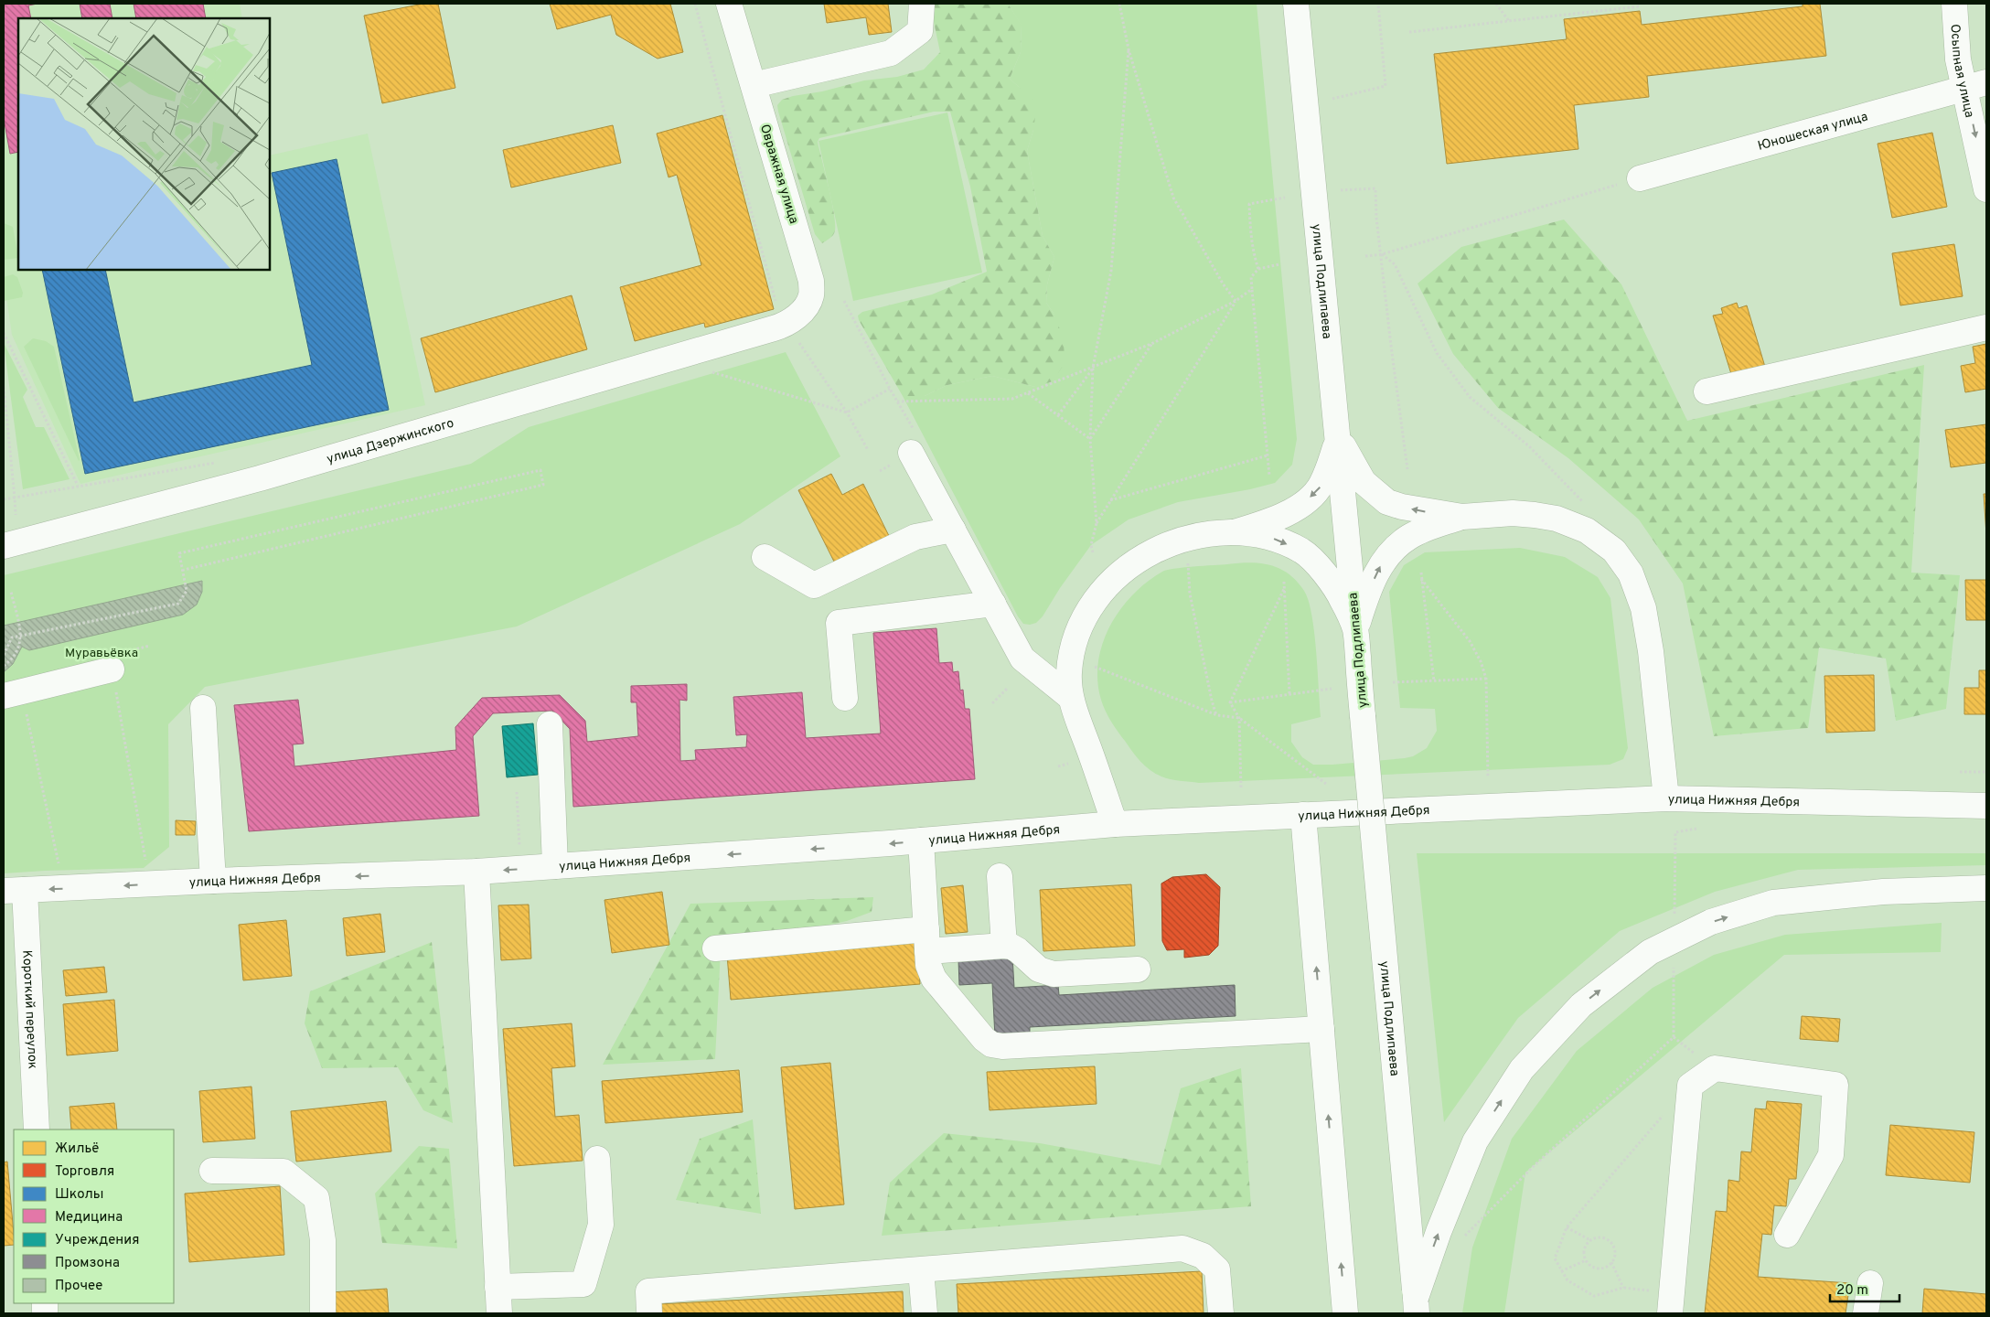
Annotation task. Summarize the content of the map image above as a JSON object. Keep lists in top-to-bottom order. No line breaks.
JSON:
{"streets":{"main road":["Осыпная улица","Юношеская улица","Овражная улица","улица Подлипаева","улица Дзержинского","улица Нижняя Дебря","Короткий переулок"]},"crossings":[["Осыпная улица","Юношеская улица"],["Овражная улица","улица Дзержинского"],["улица Нижняя Дебря","Короткий переулок"]],"one_way":["Осыпная улица"],"parks":["Муравьёвка"],"legend":["Жильё","Торговля","Школы","Медицина","Учреждения","Промзона","Прочее"],"scale_bar":"20 m"}
